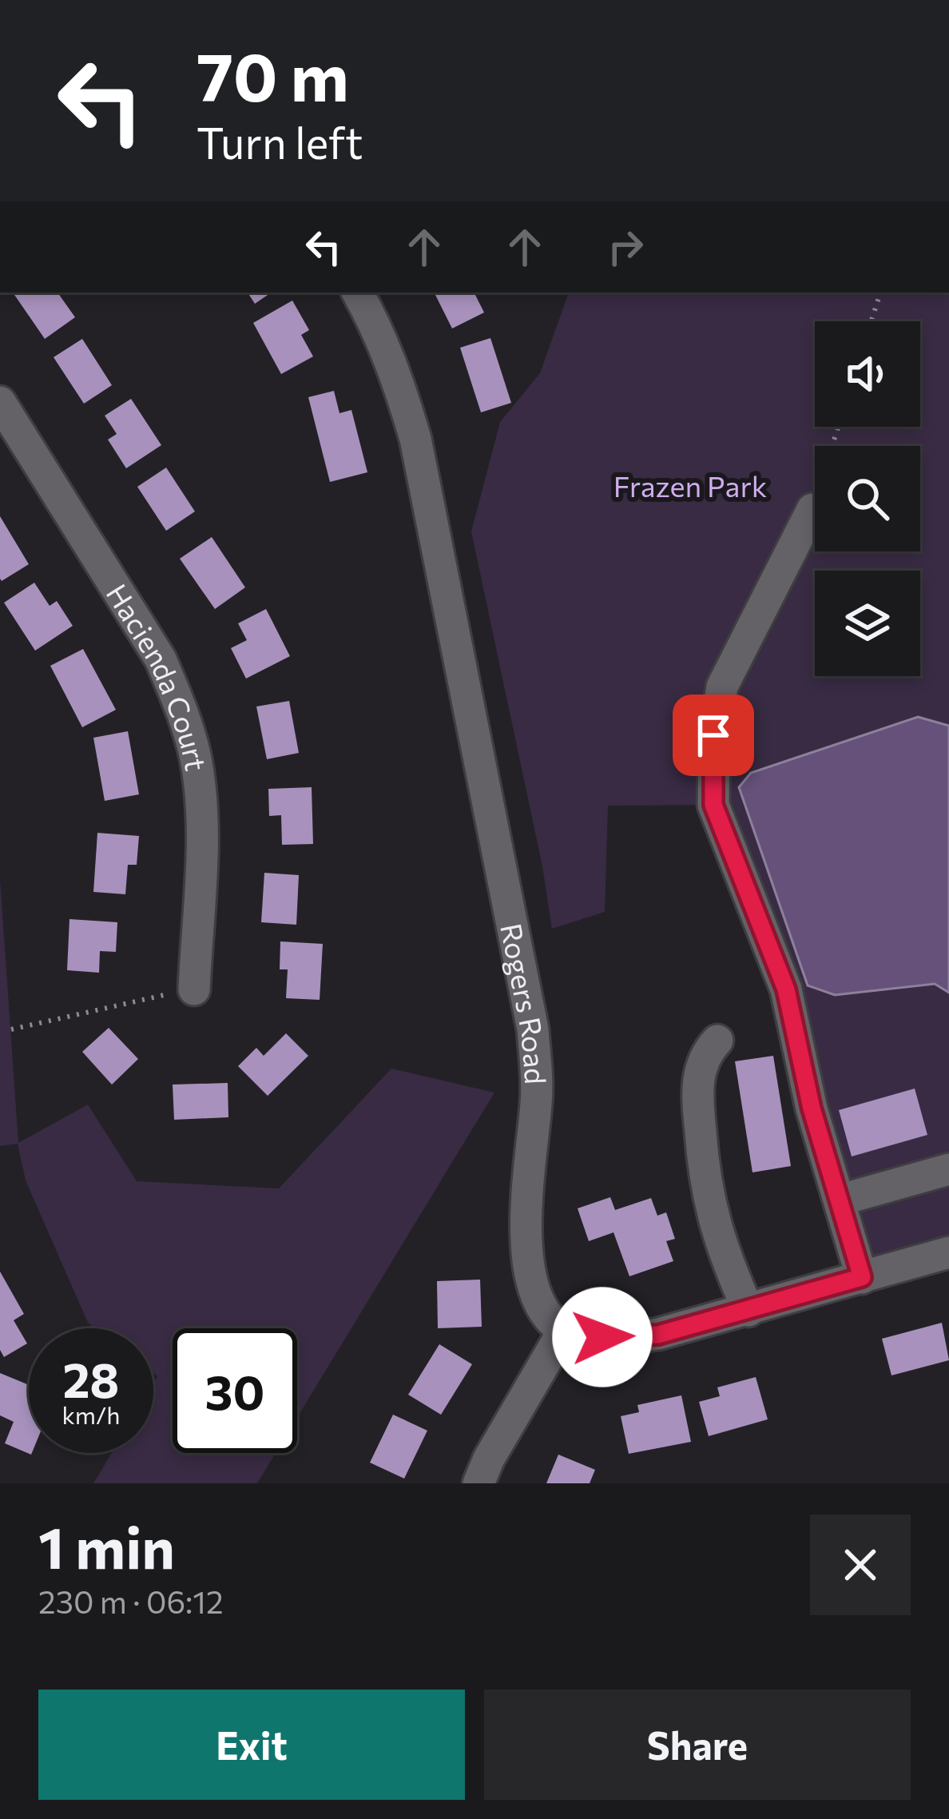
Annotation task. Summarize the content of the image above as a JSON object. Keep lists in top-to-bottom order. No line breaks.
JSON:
{"streets":{"street":["Hacienda Court","Rogers Road"]},"parks":["Frazen Park"],"page":{"turn":["70 m","Turn left"],"speed":"28 km/h","limit":"30","heading":["1 min","230 m · 06:12"],"buttons":["Exit","Share"]}}
